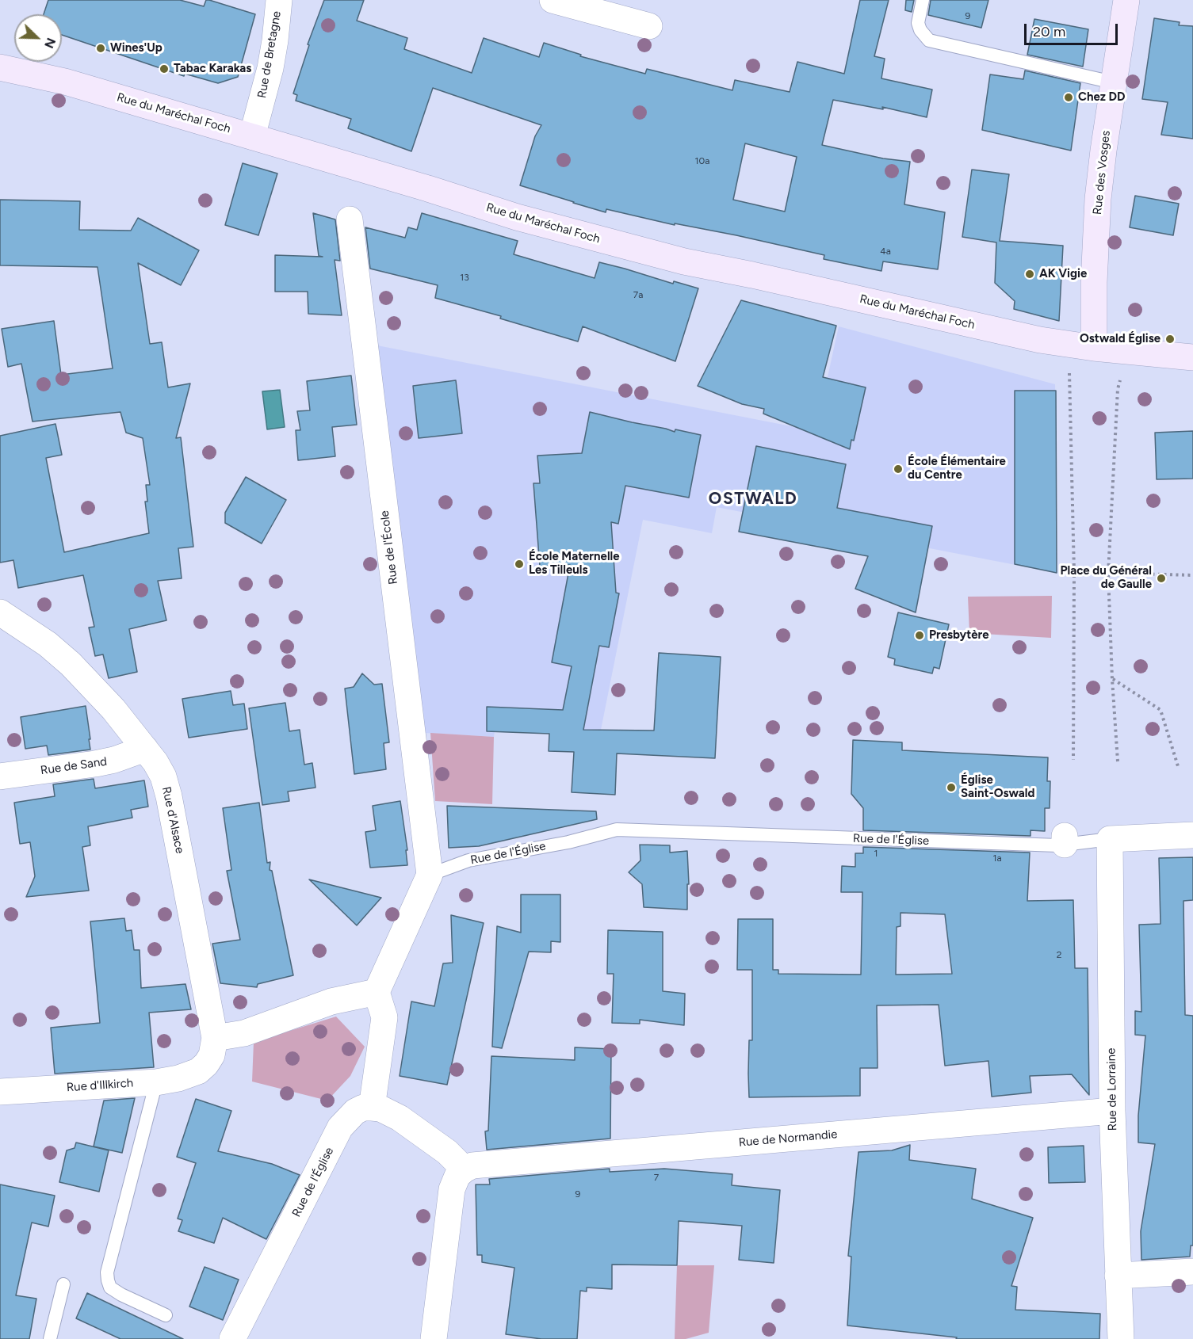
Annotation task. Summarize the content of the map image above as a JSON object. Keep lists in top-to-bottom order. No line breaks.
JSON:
{"streets":{"street":["Rue de Bretagne","Rue du Maréchal Foch","Rue des Vosges","Rue de l'École","Rue de Sand","Rue d'Alsace","Rue de l'Église","Rue d'Illkirch","Rue de Lorraine","Rue de Normandie"]},"crossings":[["Rue de Bretagne","Rue du Maréchal Foch"],["Rue du Maréchal Foch","Rue des Vosges"],["Rue de l'École","Rue de l'Église"],["Rue de Sand","Rue d'Alsace"],["Rue d'Alsace","Rue d'Illkirch"],["Rue de l'Église","Rue de Lorraine"],["Rue de Lorraine","Rue de Normandie"]],"districts":["OSTWALD"],"places":["Wines'Up","Tabac Karakas","Chez DD","AK Vigie","Ostwald Église","École Élémentaire du Centre","École Maternelle Les Tilleuls","Place du Général de Gaulle","Presbytère","Église Saint-Oswald"],"house_numbers":["9","10a","4a","13","7a","1","1a","2","7","9"],"scale_bar":"20 m","north":"bottom right"}
